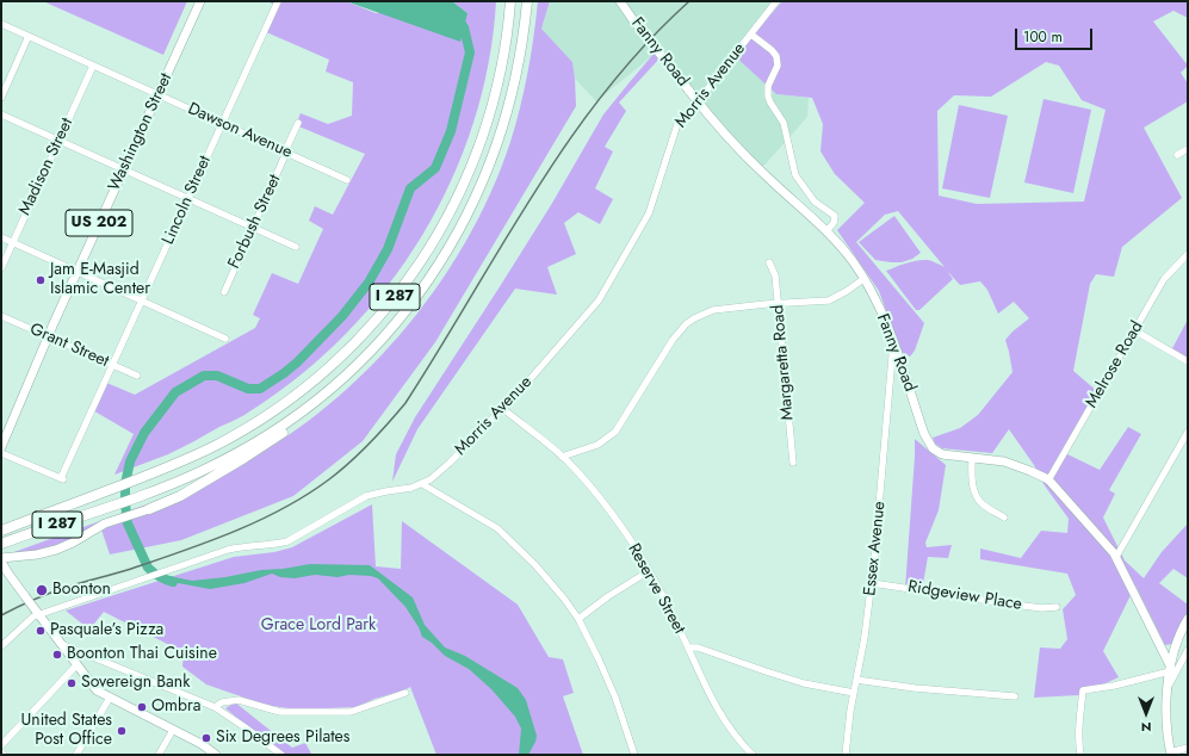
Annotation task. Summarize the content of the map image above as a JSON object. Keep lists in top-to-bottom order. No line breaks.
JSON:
{"streets":{"highway":["I 287"],"main road":["Fanny Road","Washington Street","US 202"],"street":["Morris Avenue","Dawson Avenue","Madison Street","Lincoln Street","Forbush Street","Grant Street","Margaretta Road","Melrose Road","Essex Avenue","Reserve Street","Ridgeview Place"]},"crossings":[["Fanny Road","Morris Avenue"],["Fanny Road","Melrose Road"],["Fanny Road","Essex Avenue"],["Morris Avenue","Reserve Street"],["Dawson Avenue","Washington Street"],["Dawson Avenue","Madison Street"],["Dawson Avenue","Lincoln Street"],["Dawson Avenue","Forbush Street"],["Washington Street","Grant Street"],["Lincoln Street","Grant Street"],["Essex Avenue","Reserve Street"],["Essex Avenue","Ridgeview Place"]],"parks":["Grace Lord Park"],"places":["Jam E-Masjid Islamic Center","Boonton","Pasquale’s Pizza","Boonton Thai Cuisine","Sovereign Bank","Ombra","United States Post Office","Six Degrees Pilates"],"scale_bar":"100 m","north":"bottom"}
